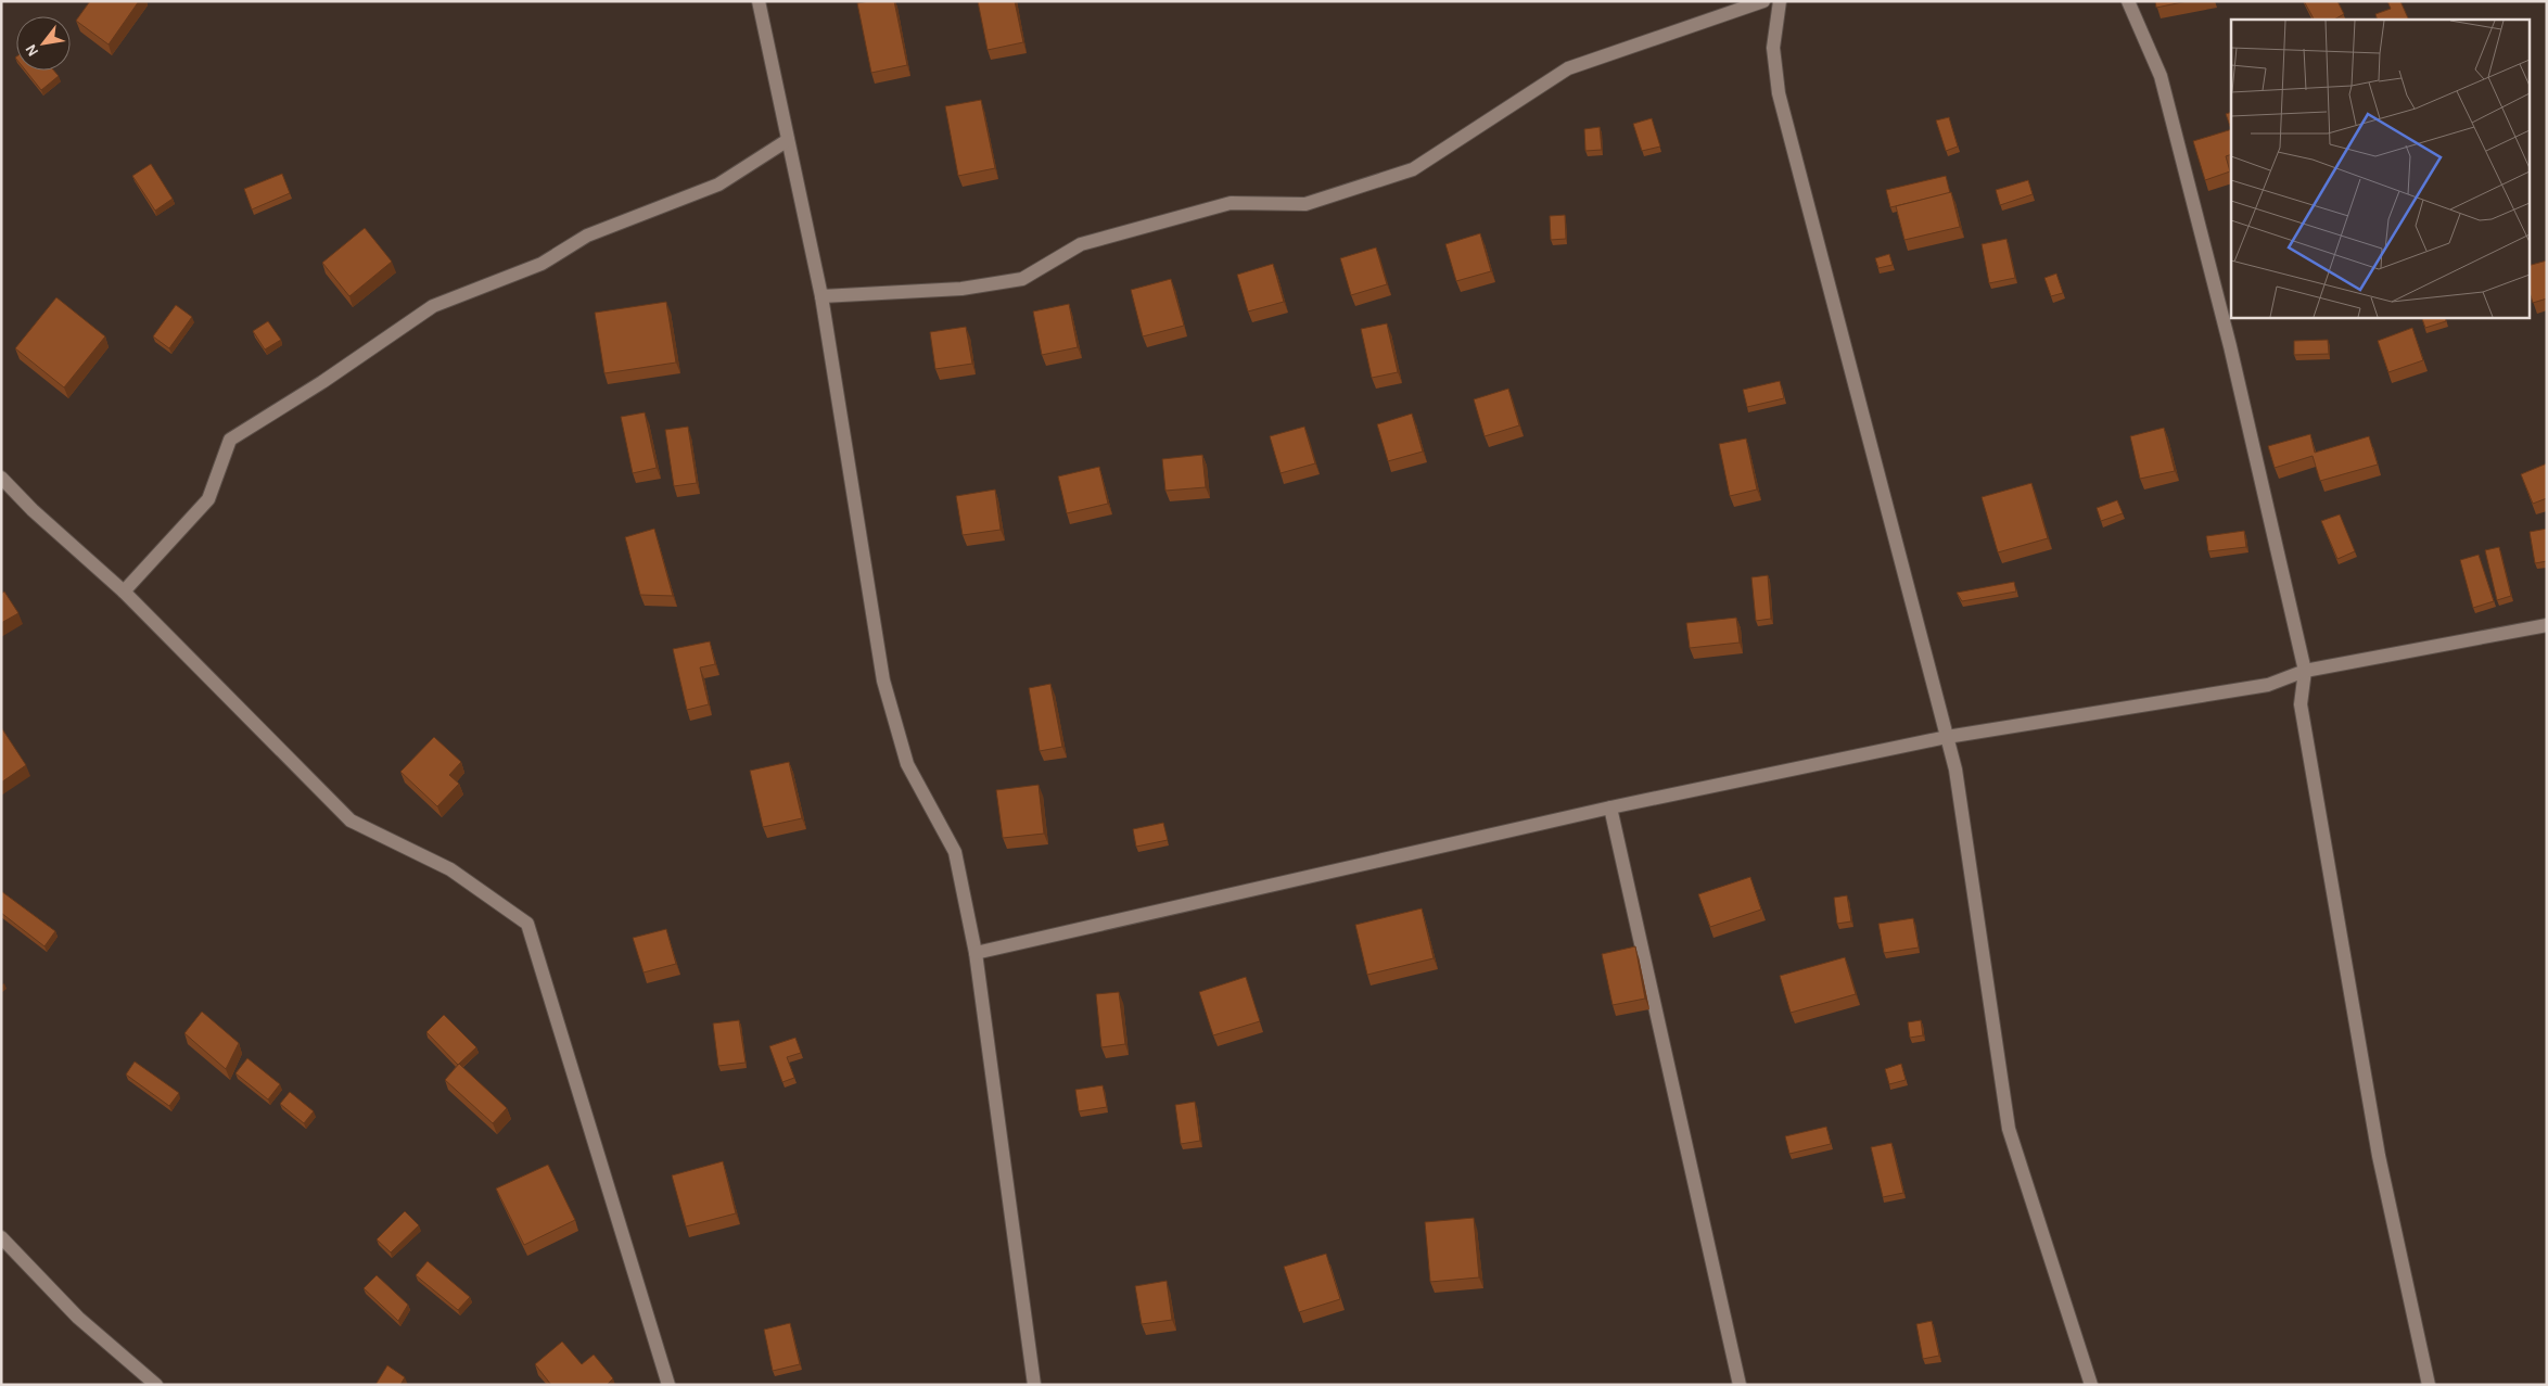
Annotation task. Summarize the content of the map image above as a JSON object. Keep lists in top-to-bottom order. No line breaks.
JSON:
{"north":"bottom left"}
